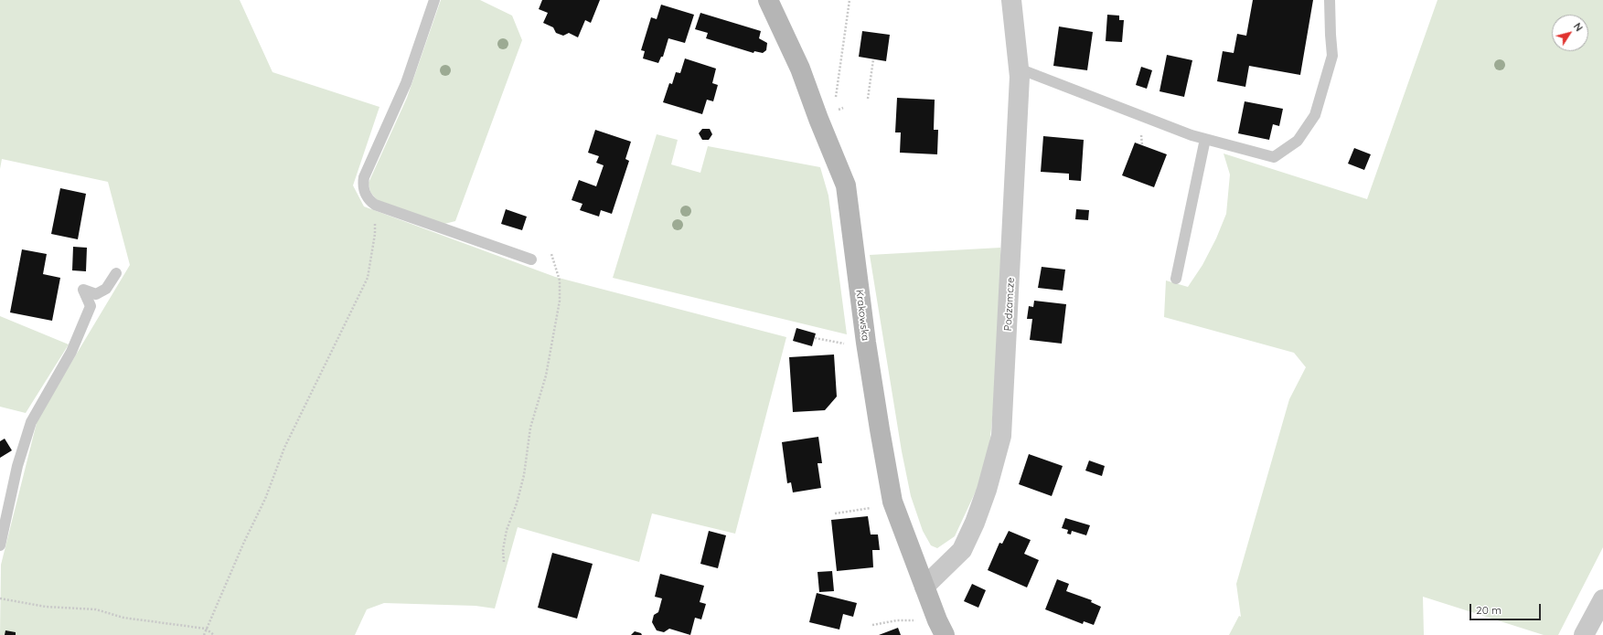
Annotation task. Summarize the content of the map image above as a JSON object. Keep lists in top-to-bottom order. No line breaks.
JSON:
{"streets":{"street":["Podzamcze","Krakowska"]},"crossings":[["Podzamcze","Krakowska"]],"scale_bar":"20 m","north":"top right"}
